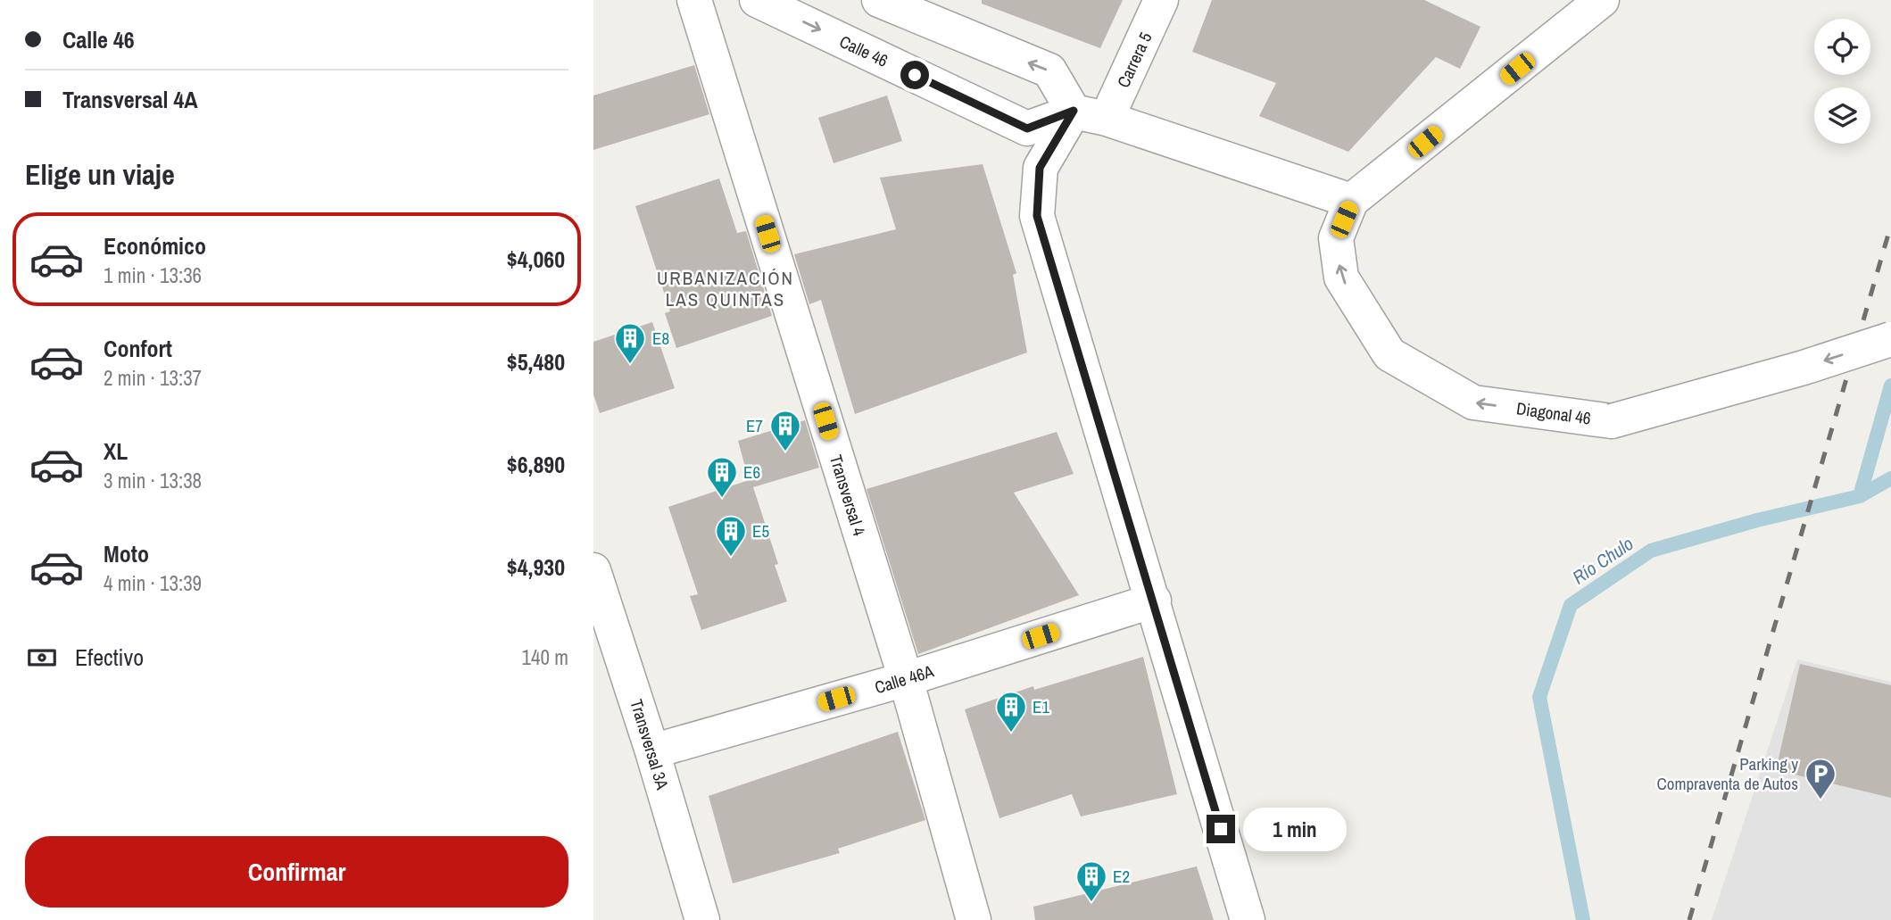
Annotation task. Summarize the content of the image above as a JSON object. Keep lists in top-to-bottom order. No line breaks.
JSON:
{"streets":{"street":["Calle 46","Carrera 5","Diagonal 46","Transversal 4","Calle 46A","Transversal 3A"]},"crossings":[["Transversal 4","Calle 46A"],["Calle 46A","Transversal 3A"]],"districts":["URBANIZACIÓN LAS QUINTAS"],"water":["Río Chulo"],"places":{"building":["E8","E7","E6","E5","E1","E2"],"parking":["Parking y Compraventa de Autos"]},"page":{"banner":["Calle 46","Transversal 4A"],"heading":"Elige un viaje","list":[{"name":"Económico","note":"1 min · 13:36","value":"$4,060"},{"name":"Confort","note":"2 min · 13:37","value":"$5,480"},{"name":"XL","note":"3 min · 13:38","value":"$6,890"},{"name":"Moto","note":"4 min · 13:39","value":"$4,930"}],"pay":["Efectivo","140 m"],"bubble":"1 min","buttons":"Confirmar"}}
